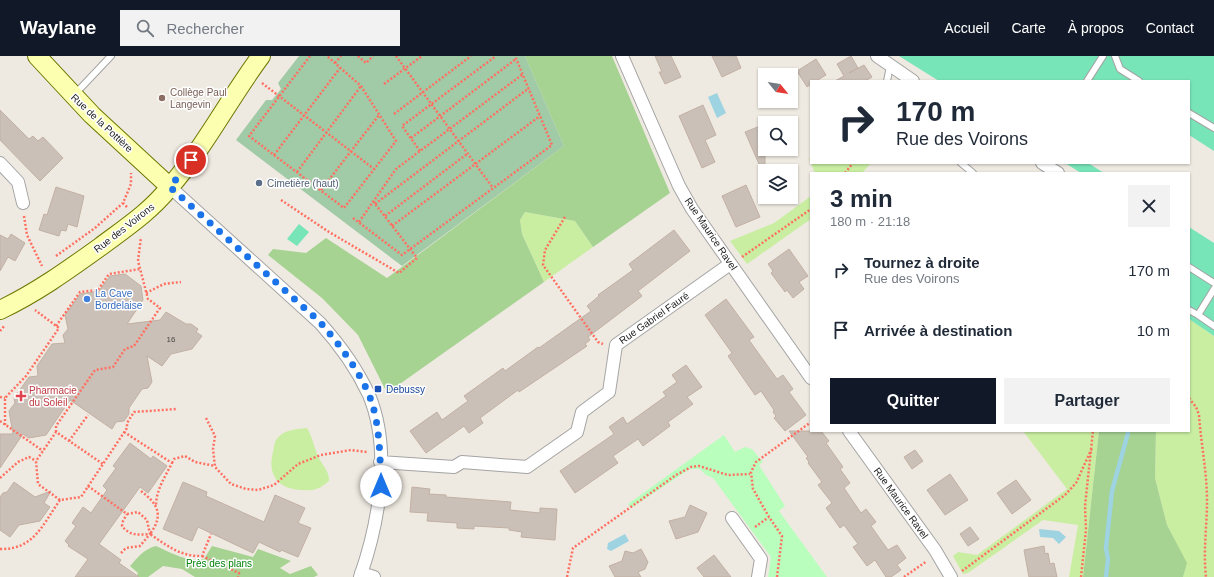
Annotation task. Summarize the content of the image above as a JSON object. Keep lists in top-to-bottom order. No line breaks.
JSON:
{"streets":{"street":["Rue de la Pottière","Rue des Voirons","Rue Maurice Ravel","Rue Gabriel Fauré"]},"crossings":[["Rue de la Pottière","Rue des Voirons"],["Rue Maurice Ravel","Rue Gabriel Fauré"]],"parks":["Près des plans"],"places":{"other":["Collège Paul Langevin","Cimetière (haut)","La Cave Bordelaise"],"transit":["Debussy"],"health":["Pharmacie du Soleil"]},"house_numbers":["16"],"north":"bottom right","page":{"header":"Waylane","search":"Rechercher","nav":["Accueil","Carte","À propos","Contact"],"turn":["170 m","Rue des Voirons"],"heading":["3 min","180 m · 21:18"],"list":[{"name":"Tournez à droite","note":"Rue des Voirons","value":"170 m"},{"name":"Arrivée à destination","value":"10 m"}],"buttons":["Quitter","Partager"]}}
